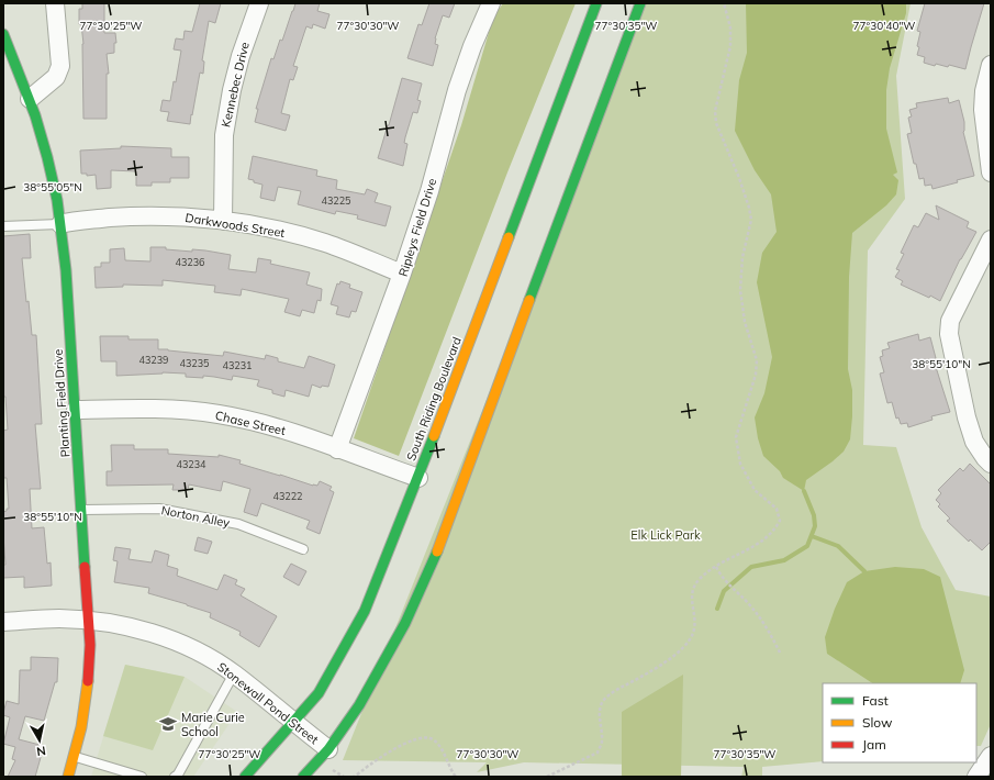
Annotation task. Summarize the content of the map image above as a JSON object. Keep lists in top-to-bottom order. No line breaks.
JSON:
{"streets":{"street":["Kennebec Drive","Darkwoods Street","Ripleys Field Drive","South Riding Boulevard","Planting Field Drive","Chase Street","Stonewall Pond Street"],"lane":["Norton Alley"]},"crossings":[["Kennebec Drive","Darkwoods Street"],["Darkwoods Street","Ripleys Field Drive"],["Darkwoods Street","Planting Field Drive"],["Ripleys Field Drive","Chase Street"],["South Riding Boulevard","Chase Street"],["South Riding Boulevard","Stonewall Pond Street"],["Planting Field Drive","Chase Street"],["Planting Field Drive","Norton Alley"],["Planting Field Drive","Stonewall Pond Street"]],"parks":["Elk Lick Park"],"places":{"school or university":["Marie Curie School"]},"house_numbers":["43225","43236","43239","43235","43231","43234","43222"],"legend":["Fast","Slow","Jam"],"north":"bottom","coordinates":["77°30'25\"W","77°30'30\"W","77°30'35\"W","77°30'40\"W","38°55'05\"N","38°55'10\"N"]}
